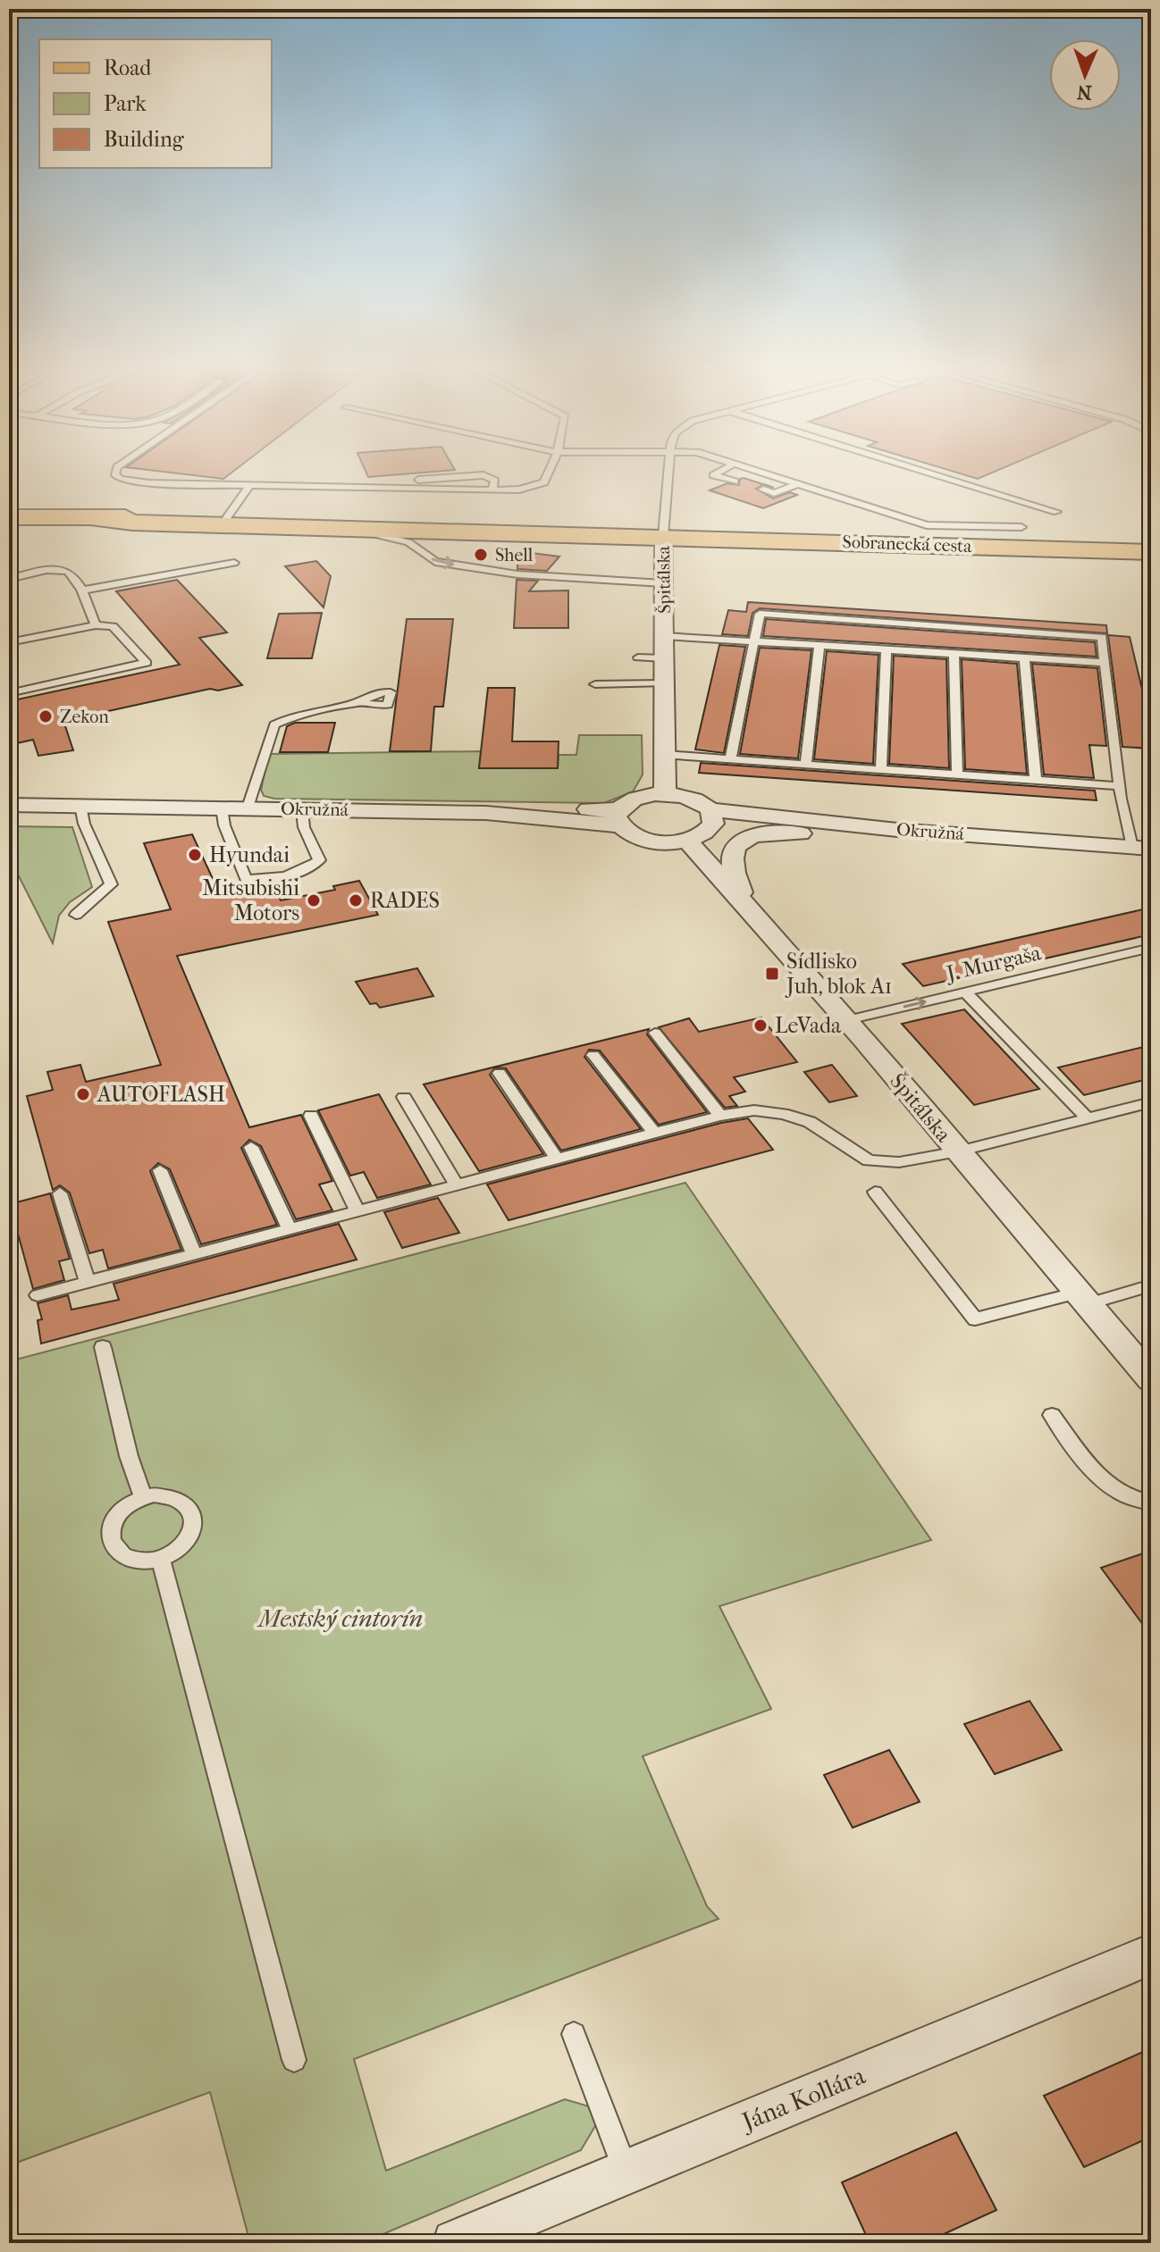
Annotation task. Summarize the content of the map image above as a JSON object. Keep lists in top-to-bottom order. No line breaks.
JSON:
{"streets":{"main road":["Sobranecká cesta"],"street":["Špitálska","Okružná","Jána Kollára"],"lane":["J. Murgaša"]},"crossings":[["Sobranecká cesta","Špitálska"],["Špitálska","J. Murgaša"]],"one_way":["J. Murgaša"],"parks":["Mestský cintorín"],"places":{"other":["Shell","Zekon","Hyundai","Mitsubishi Motors","RADES","LeVada","AUTOFLASH"],"transit":["Sídlisko Juh, blok A1"]},"legend":["Road","Park","Building"],"north":"bottom"}
